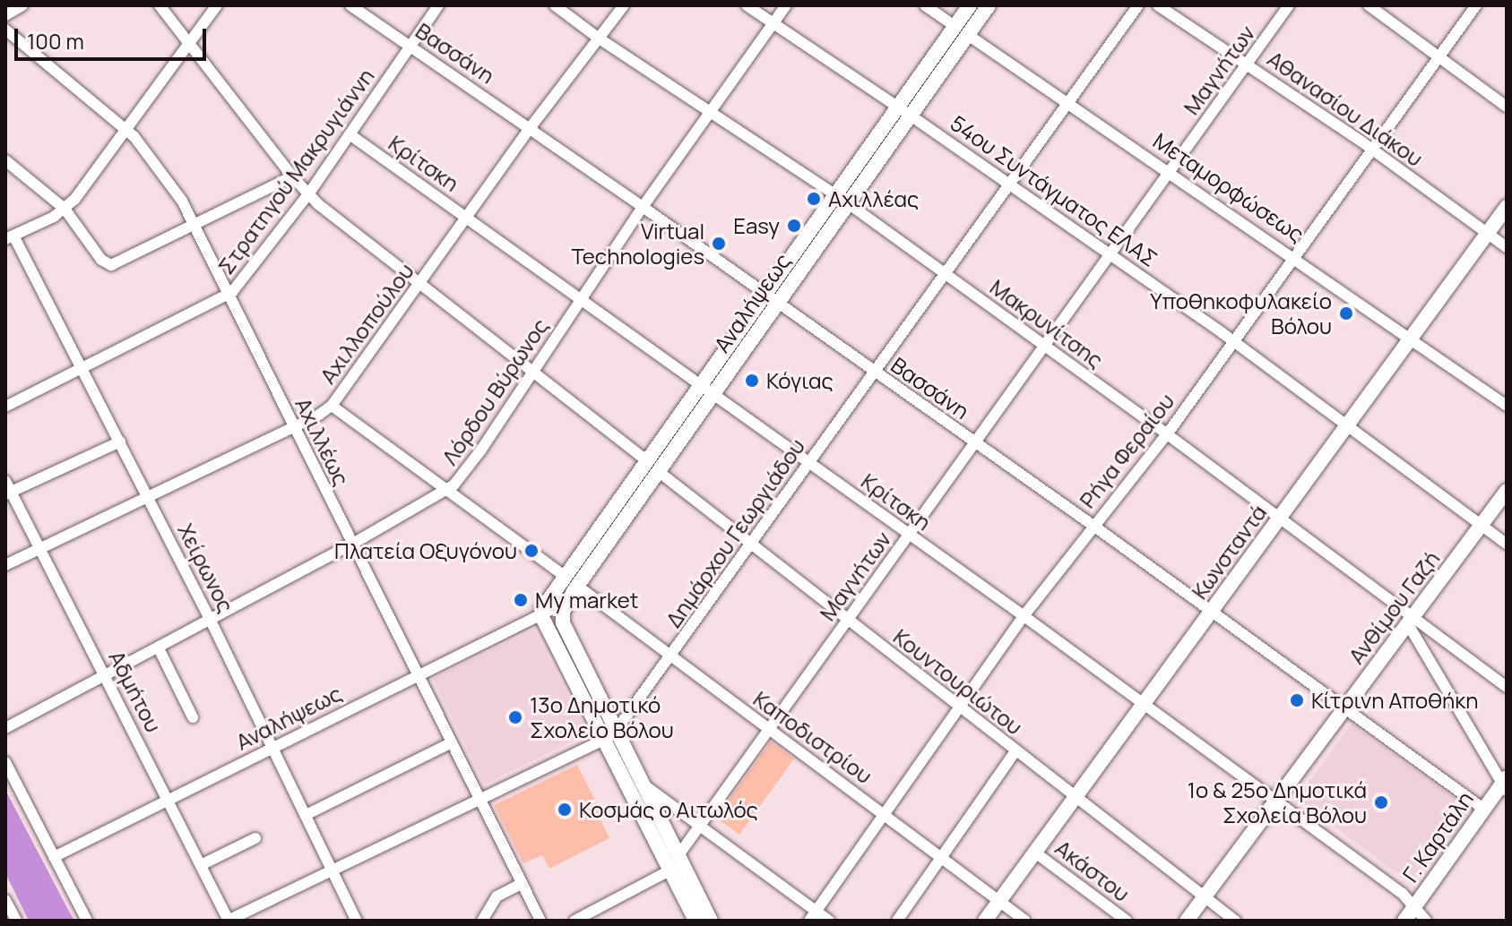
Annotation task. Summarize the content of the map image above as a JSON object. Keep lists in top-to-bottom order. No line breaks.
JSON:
{"streets":{"main road":["Αναλήψεως","Κωνσταντά","Ανθίμου Γαζή","Γ. Καρτάλη"],"street":["Βασσάνη","Μαγνήτων","Αθανασίου Διάκου","Κρίτσκη","Στρατηγού Μακρυγιάννη","Μεταμορφώσεως","54ου Συντάγματος ΕΛΑΣ","Αχιλλοπούλου","Μακρυνίτσης","Λόρδου Βύρωνος","Αχιλλέως","Ρήγα Φεραίου","Δημάρχου Γεωργιάδου","Χείρωνος","Κουντουριώτου","Αδμήτου","Καποδιστρίου","Ακάστου"]},"crossings":[["Βασσάνη","Μαγνήτων"],["Βασσάνη","Στρατηγού Μακρυγιάννη"],["Βασσάνη","Αναλήψεως"],["Βασσάνη","Αχιλλοπούλου"],["Βασσάνη","Λόρδου Βύρωνος"],["Βασσάνη","Ρήγα Φεραίου"],["Βασσάνη","Δημάρχου Γεωργιάδου"],["Βασσάνη","Κωνσταντά"],["Βασσάνη","Ανθίμου Γαζή"],["Βασσάνη","Γ. Καρτάλη"],["Μαγνήτων","Αθανασίου Διάκου"],["Μαγνήτων","Κρίτσκη"],["Μαγνήτων","Μεταμορφώσεως"],["Μαγνήτων","54ου Συντάγματος ΕΛΑΣ"],["Μαγνήτων","Μακρυνίτσης"],["Μαγνήτων","Κουντουριώτου"],["Μαγνήτων","Καποδιστρίου"],["Αθανασίου Διάκου","Ρήγα Φεραίου"],["Αθανασίου Διάκου","Κωνσταντά"],["Κρίτσκη","Στρατηγού Μακρυγιάννη"],["Κρίτσκη","Αναλήψεως"],["Κρίτσκη","Αχιλλοπούλου"],["Κρίτσκη","Λόρδου Βύρωνος"],["Κρίτσκη","Ρήγα Φεραίου"],["Κρίτσκη","Δημάρχου Γεωργιάδου"],["Κρίτσκη","Κωνσταντά"],["Κρίτσκη","Ανθίμου Γαζή"],["Κρίτσκη","Γ. Καρτάλη"],["Στρατηγού Μακρυγιάννη","Αχιλλέως"],["Στρατηγού Μακρυγιάννη","Χείρωνος"],["Στρατηγού Μακρυγιάννη","Κουντουριώτου"],["Μεταμορφώσεως","Αναλήψεως"],["Μεταμορφώσεως","Ρήγα Φεραίου"],["Μεταμορφώσεως","Δημάρχου Γεωργιάδου"],["Μεταμορφώσεως","Κωνσταντά"],["54ου Συντάγματος ΕΛΑΣ","Αναλήψεως"],["54ου Συντάγματος ΕΛΑΣ","Λόρδου Βύρωνος"],["54ου Συντάγματος ΕΛΑΣ","Ρήγα Φεραίου"],["54ου Συντάγματος ΕΛΑΣ","Δημάρχου Γεωργιάδου"],["54ου Συντάγματος ΕΛΑΣ","Κωνσταντά"],["54ου Συντάγματος ΕΛΑΣ","Ανθίμου Γαζή"],["Αναλήψεως","Μακρυνίτσης"],["Αναλήψεως","Αχιλλέως"],["Αναλήψεως","Χείρωνος"],["Αναλήψεως","Κουντουριώτου"],["Αναλήψεως","Αδμήτου"],["Αναλήψεως","Καποδιστρίου"],["Αχιλλοπούλου","Μακρυνίτσης"],["Αχιλλοπούλου","Αχιλλέως"],["Αχιλλοπούλου","Χείρωνος"],["Αχιλλοπούλου","Κουντουριώτου"],["Αχιλλοπούλου","Αδμήτου"],["Αχιλλοπούλου","Καποδιστρίου"],["Μακρυνίτσης","Λόρδου Βύρωνος"],["Μακρυνίτσης","Ρήγα Φεραίου"],["Μακρυνίτσης","Δημάρχου Γεωργιάδου"],["Μακρυνίτσης","Κωνσταντά"],["Μακρυνίτσης","Ανθίμου Γαζή"],["Λόρδου Βύρωνος","Αχιλλέως"],["Λόρδου Βύρωνος","Χείρωνος"],["Λόρδου Βύρωνος","Κουντουριώτου"],["Λόρδου Βύρωνος","Αδμήτου"],["Λόρδου Βύρωνος","Καποδιστρίου"],["Αχιλλέως","Δημάρχου Γεωργιάδου"],["Ρήγα Φεραίου","Κουντουριώτου"],["Ρήγα Φεραίου","Καποδιστρίου"],["Δημάρχου Γεωργιάδου","Χείρωνος"],["Δημάρχου Γεωργιάδου","Κουντουριώτου"],["Δημάρχου Γεωργιάδου","Αδμήτου"],["Δημάρχου Γεωργιάδου","Καποδιστρίου"],["Κωνσταντά","Κουντουριώτου"],["Κωνσταντά","Καποδιστρίου"],["Κωνσταντά","Ακάστου"],["Ανθίμου Γαζή","Κουντουριώτου"]],"places":["Αχιλλέας","Easy","Virtual Technologies","Υποθηκοφυλακείο Βόλου","Κόγιας","Πλατεία Οξυγόνου","My market","Κίτρινη Αποθήκη","13o Δημοτικό Σχολείο Βόλου","1ο & 25ο Δημοτικά Σχολεία Βόλου","Κοσμάς ο Αιτωλός"],"scale_bar":"100 m"}
